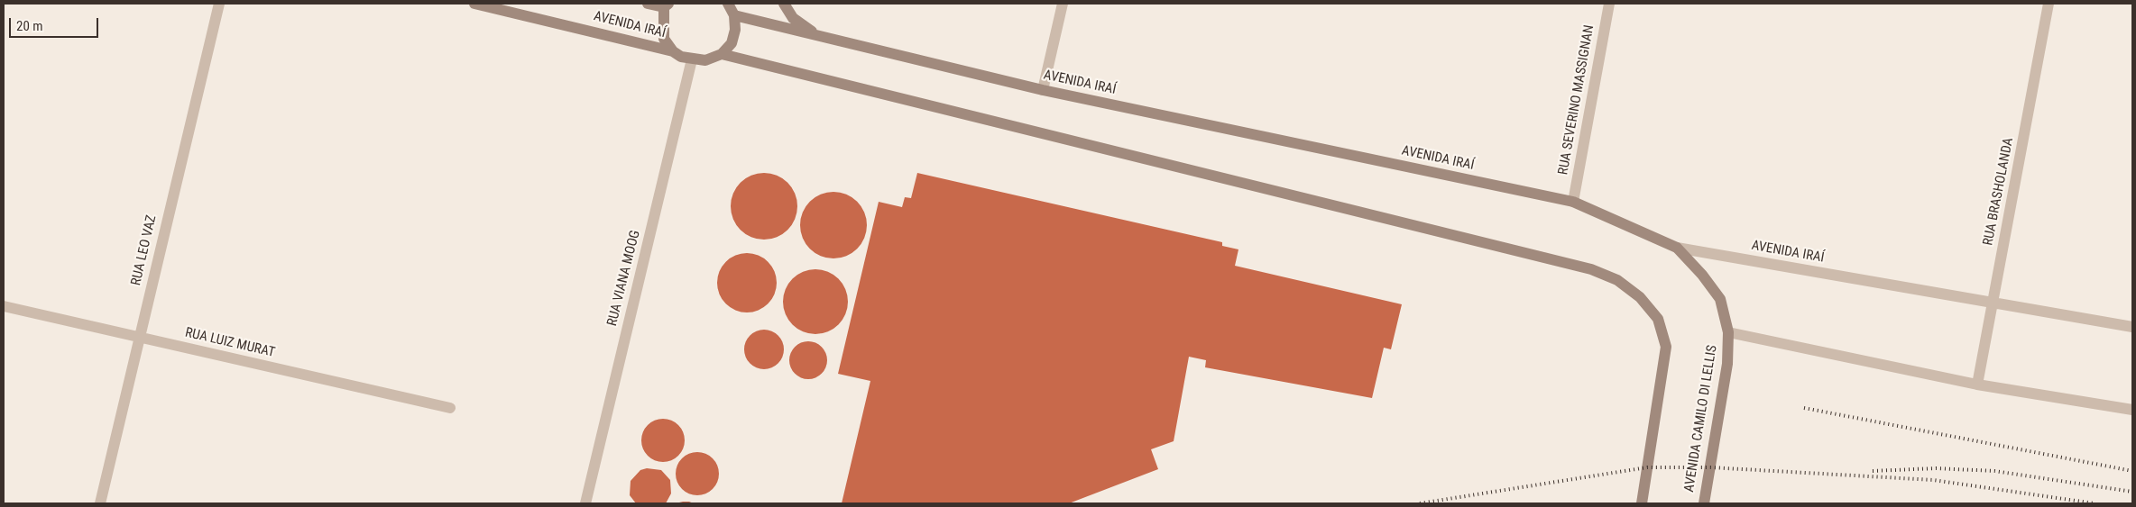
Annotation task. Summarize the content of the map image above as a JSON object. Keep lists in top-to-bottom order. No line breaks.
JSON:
{"streets":{"main road":["AVENIDA IRAÍ","AVENIDA CAMILO DI LELLIS"],"street":["RUA SEVERINO MASSIGNAN","RUA BRASHOLANDA","RUA LEO VAZ","RUA VIANA MOOG","RUA LUIZ MURAT"]},"crossings":[["AVENIDA IRAÍ","RUA SEVERINO MASSIGNAN"],["AVENIDA IRAÍ","RUA BRASHOLANDA"],["AVENIDA IRAÍ","RUA VIANA MOOG"],["AVENIDA IRAÍ","AVENIDA CAMILO DI LELLIS"],["RUA LEO VAZ","RUA LUIZ MURAT"]],"scale_bar":"20 m"}
